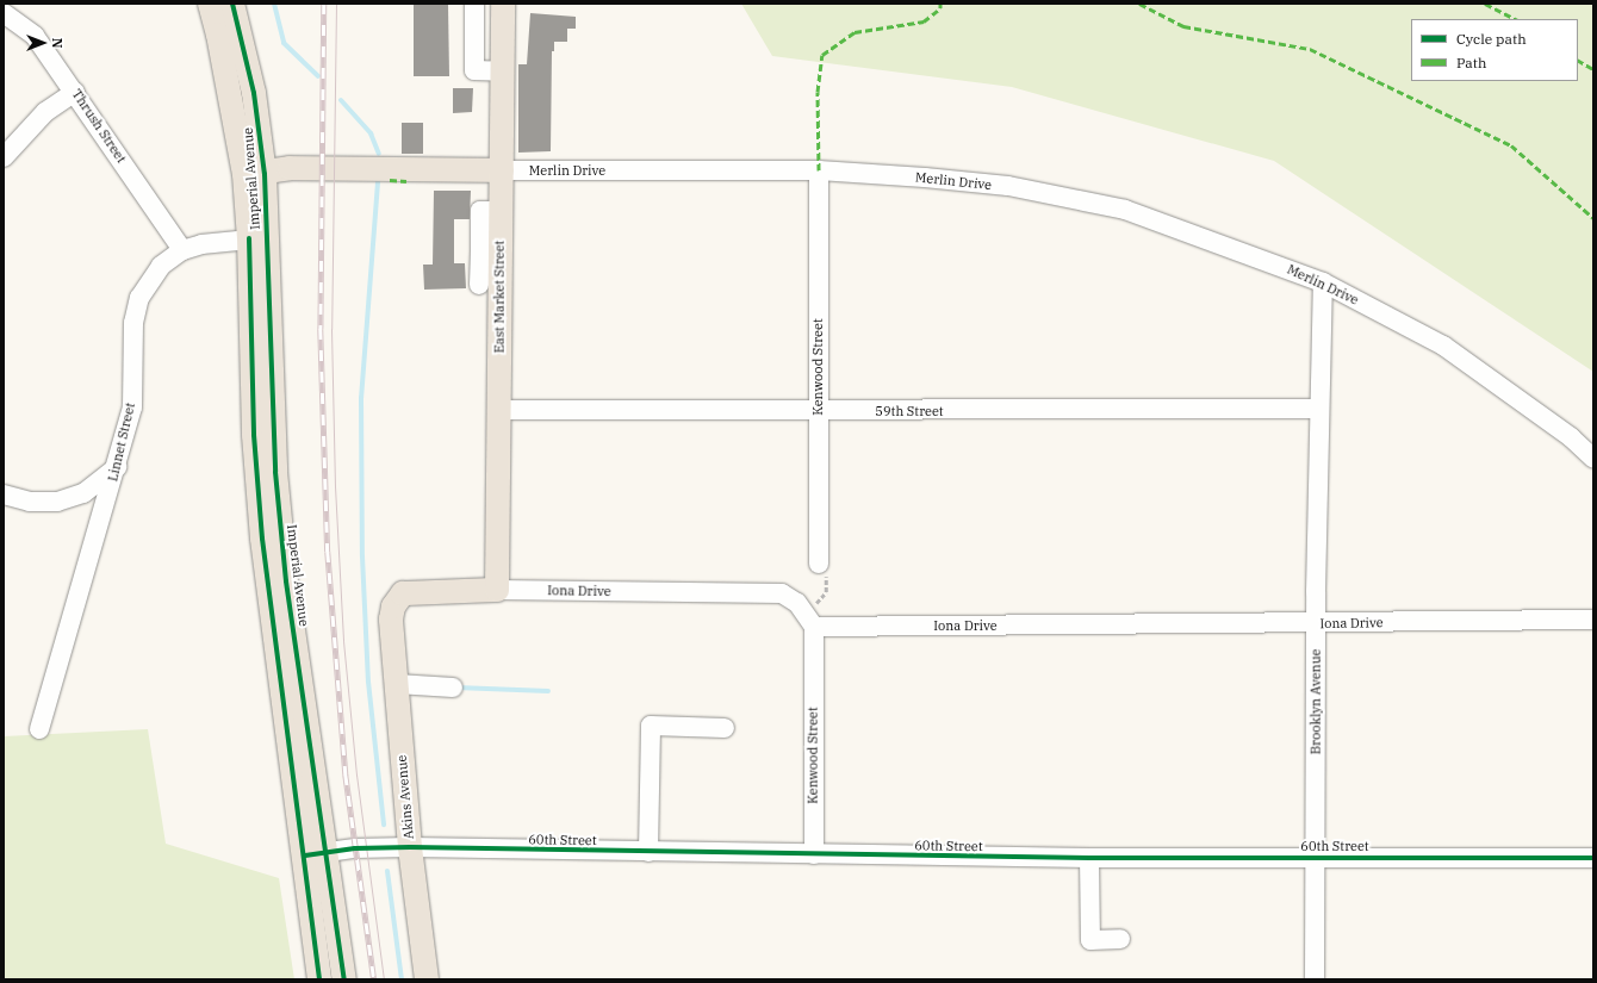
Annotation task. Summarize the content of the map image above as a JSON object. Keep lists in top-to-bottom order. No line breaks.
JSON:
{"streets":{"main road":["Merlin Drive","Imperial Avenue","East Market Street","Iona Drive","Akins Avenue"],"street":["Thrush Street","Kenwood Street","59th Street","Linnet Street","Brooklyn Avenue","60th Street"]},"crossings":[["Thrush Street","Linnet Street"],["Merlin Drive","Imperial Avenue"],["Merlin Drive","East Market Street"],["Merlin Drive","Kenwood Street"],["Merlin Drive","Brooklyn Avenue"],["Imperial Avenue","Linnet Street"],["Imperial Avenue","60th Street"],["East Market Street","59th Street"],["East Market Street","Iona Drive"],["Kenwood Street","59th Street"],["Kenwood Street","Iona Drive"],["Kenwood Street","60th Street"],["59th Street","Brooklyn Avenue"],["Iona Drive","Brooklyn Avenue"],["Iona Drive","Akins Avenue"],["Brooklyn Avenue","60th Street"],["Akins Avenue","60th Street"]],"legend":["Cycle path","Path"],"north":"right"}
